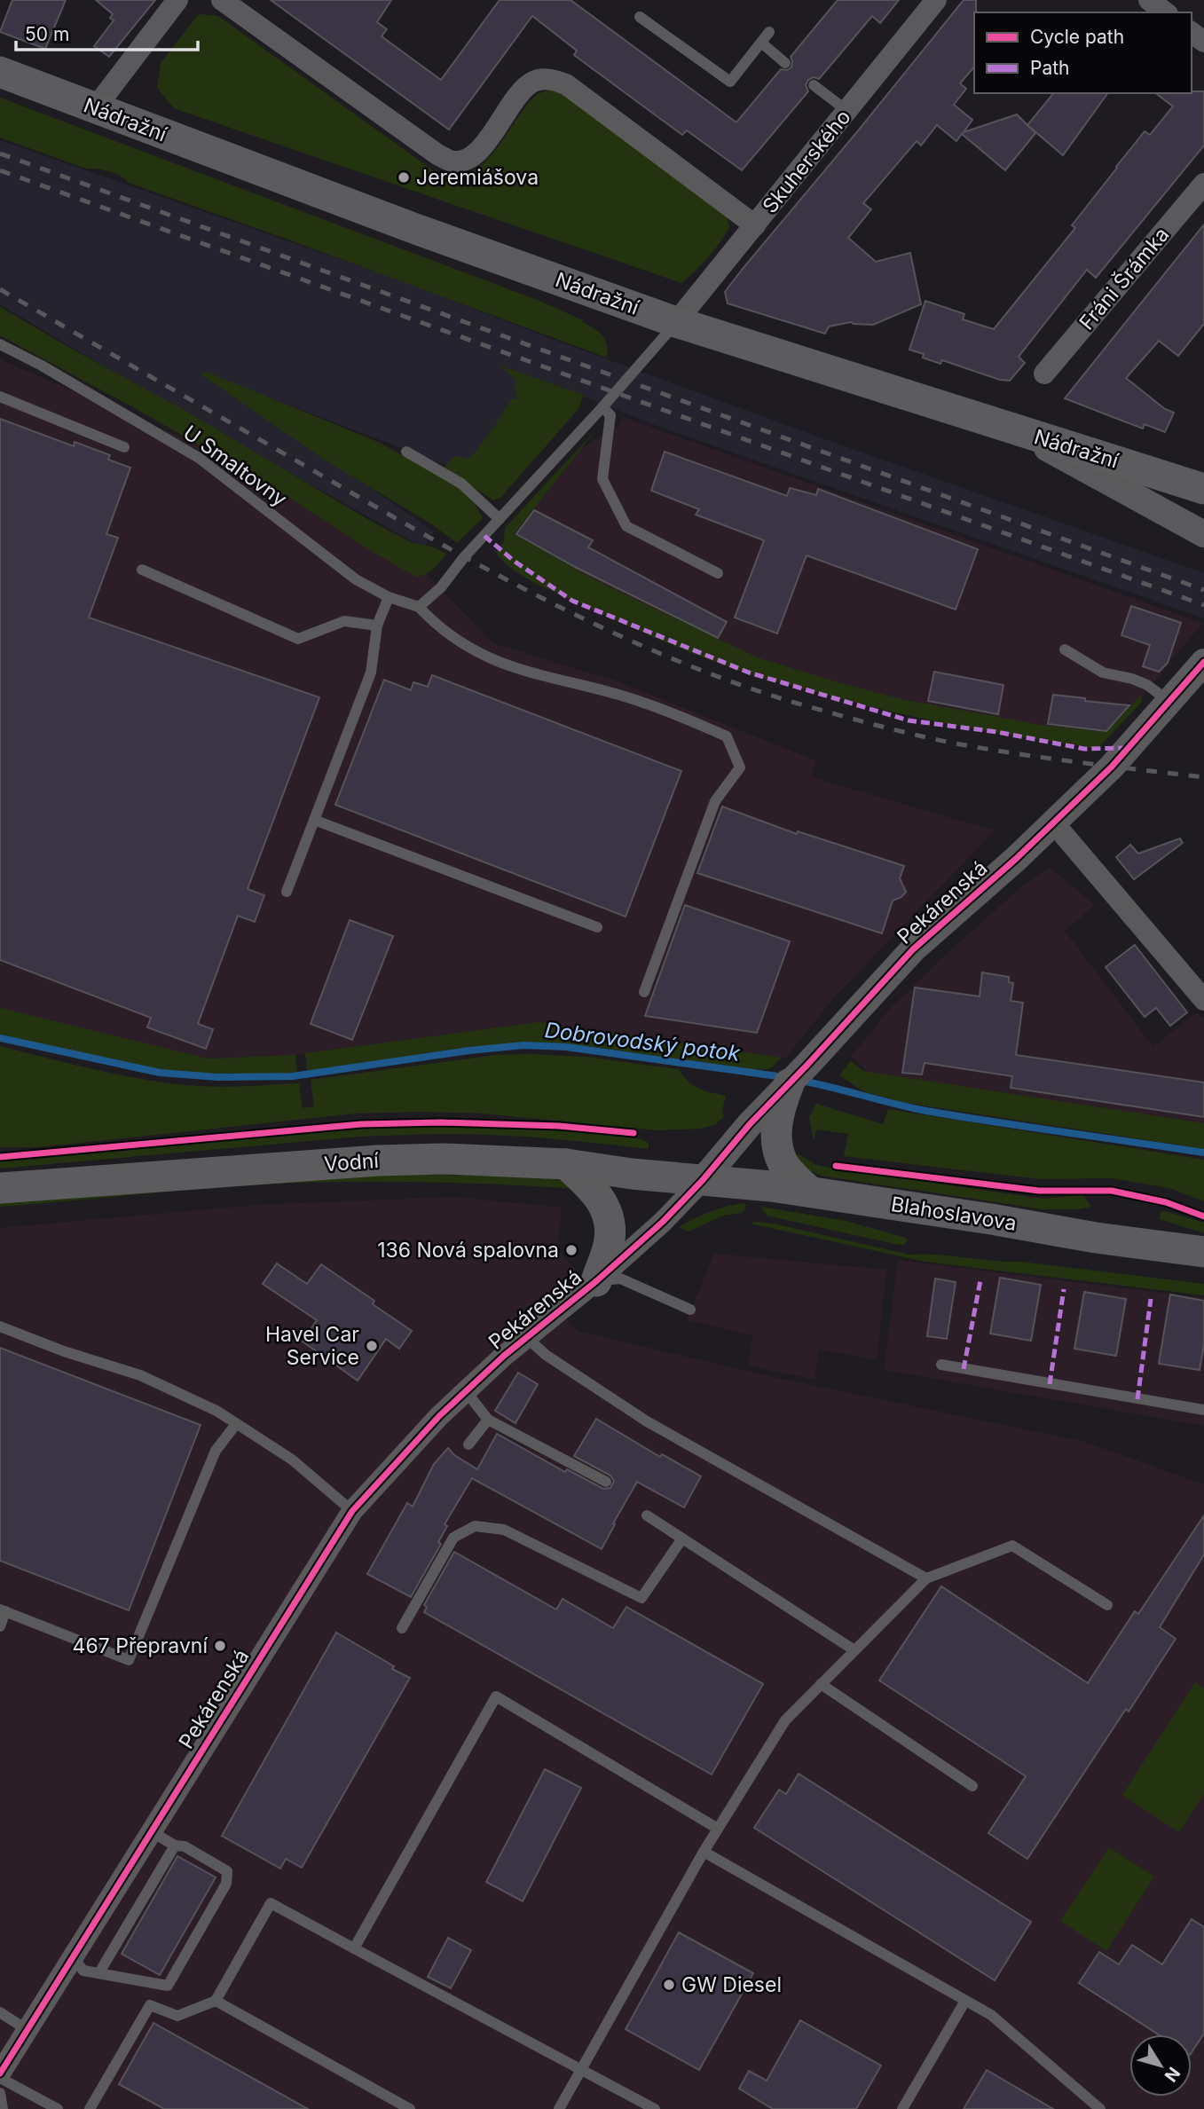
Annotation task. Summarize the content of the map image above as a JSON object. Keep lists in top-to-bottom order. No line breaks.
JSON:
{"streets":{"main road":["Nádražní","Vodní","Blahoslavova"],"street":["Skuherského","Fráni Šrámka","Pekárenská"],"lane":["U Smaltovny"]},"crossings":[["Nádražní","Skuherského"],["Pekárenská","Vodní"],["Pekárenská","Blahoslavova"],["Vodní","Blahoslavova"]],"water":["Dobrovodský potok"],"places":["Jeremiášova","136 Nová spalovna","Havel Car Service","467 Přepravní","GW Diesel"],"legend":["Cycle path","Path"],"scale_bar":"50 m","north":"bottom right"}
